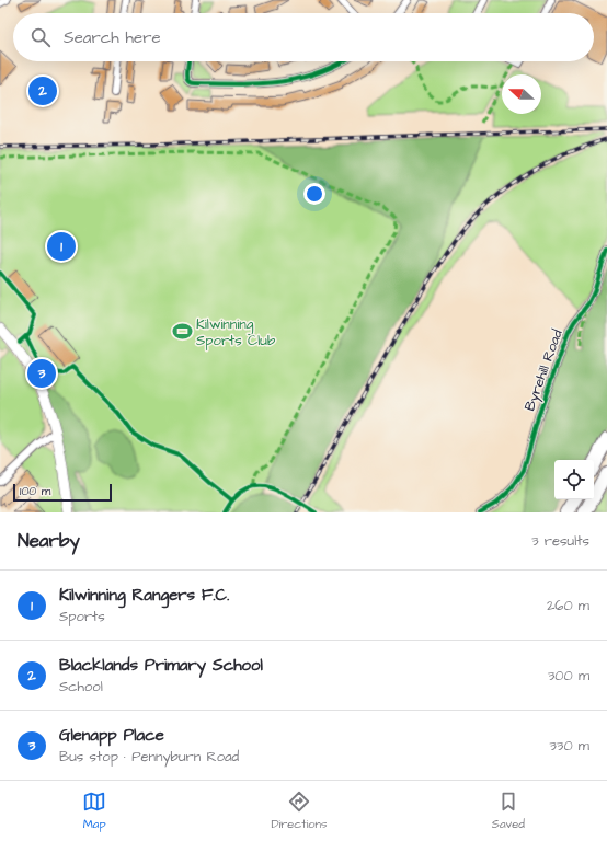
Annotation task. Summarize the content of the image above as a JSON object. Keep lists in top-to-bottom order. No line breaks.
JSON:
{"streets":{"street":["Byrehill Road"]},"places":{"sports":["Kilwinning Sports Club"]},"scale_bar":"100 m","north":"left","page":{"search":"Search here","pins":["2","1","3"],"scale":"100 m","heading":["Nearby","3 results"],"list":[{"mark":"1","name":"Kilwinning Rangers F.C.","note":"Sports","value":"260 m"},{"mark":"2","name":"Blacklands Primary School","note":"School","value":"300 m"},{"mark":"3","name":"Glenapp Place","note":"Bus stop · Pennyburn Road","value":"330 m"}],"nav":["Map","Directions","Saved"]}}
